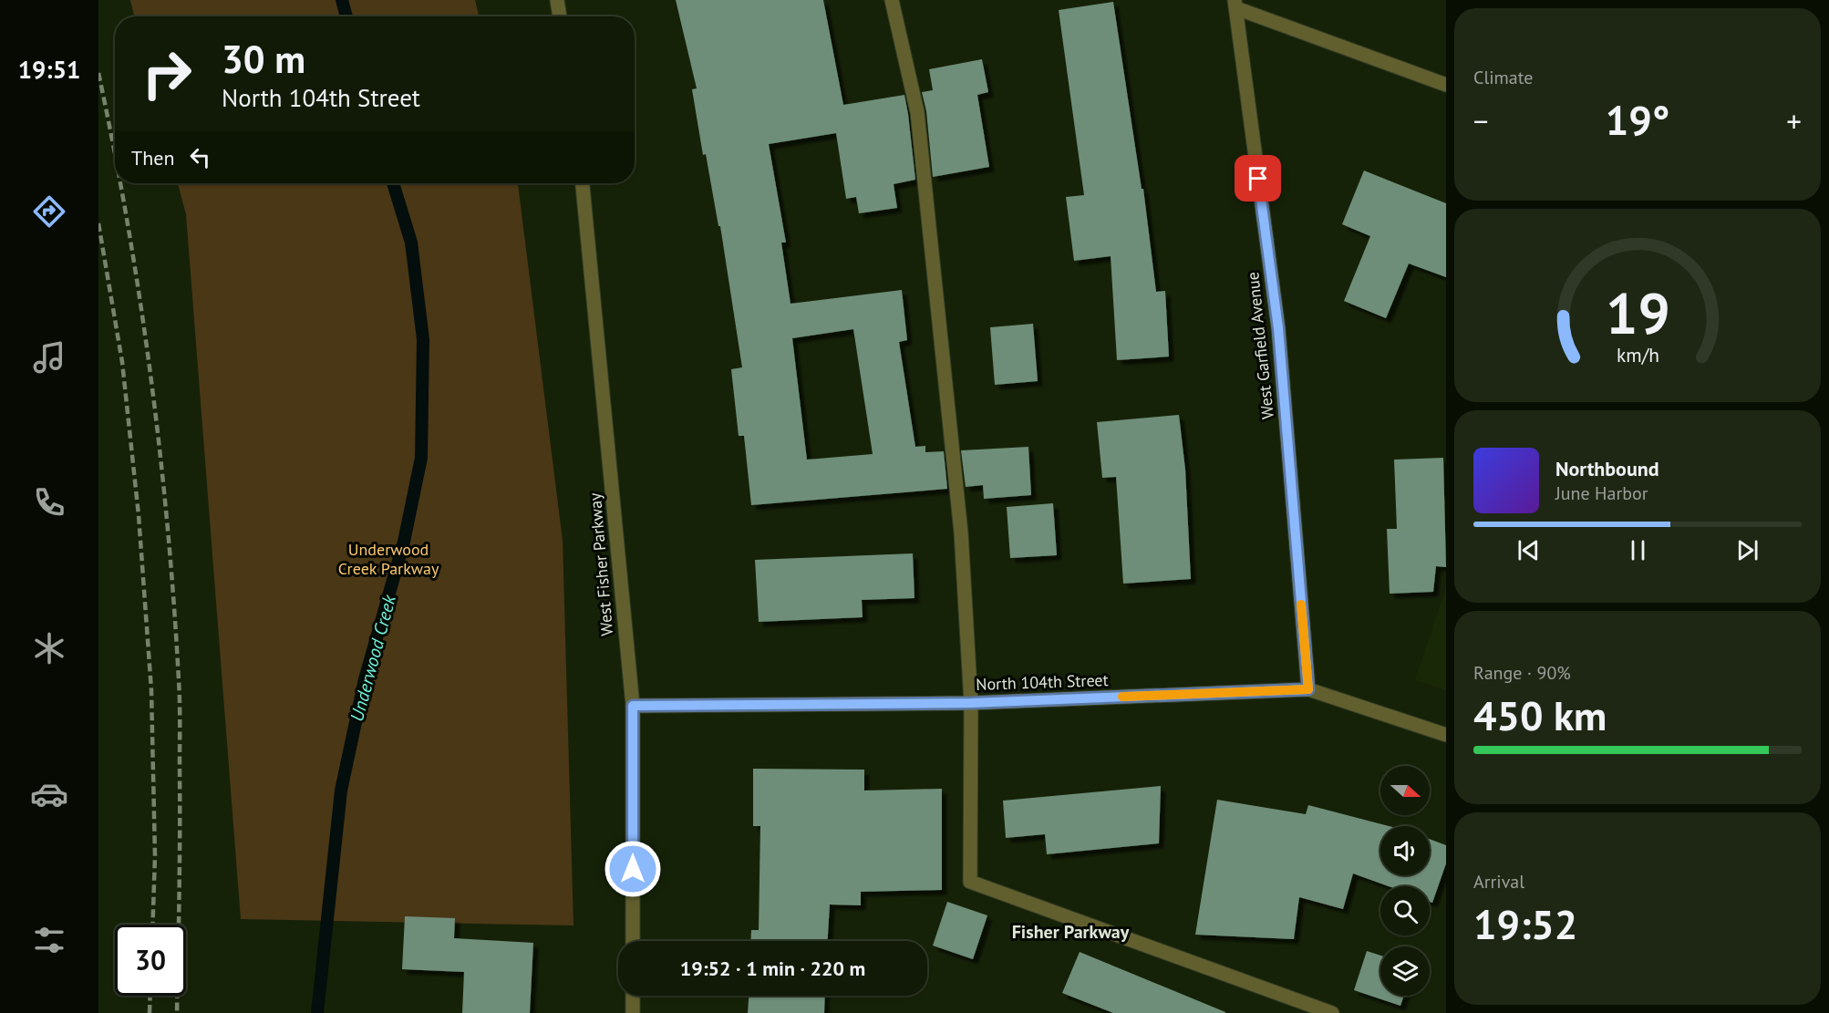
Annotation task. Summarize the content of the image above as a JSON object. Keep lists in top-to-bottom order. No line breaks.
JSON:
{"streets":{"street":["West Garfield Avenue","West Fisher Parkway","North 104th Street"]},"crossings":[["West Garfield Avenue","North 104th Street"],["West Fisher Parkway","North 104th Street"]],"districts":["Fisher Parkway"],"water":["Underwood Creek"],"parks":["Underwood Creek Parkway"],"north":"right","page":{"tabs":"19:51","tile":["Climate",["Range · 90%","450 km"],["Arrival","19:52"]],"turn":["30 m","North 104th Street"],"heat":["−","19°","+"],"then":"Then","song":["Northbound","June Harbor"],"limit":"30","trip":"19:52 · 1 min · 220 m","gauge":["19","km/h"]}}
